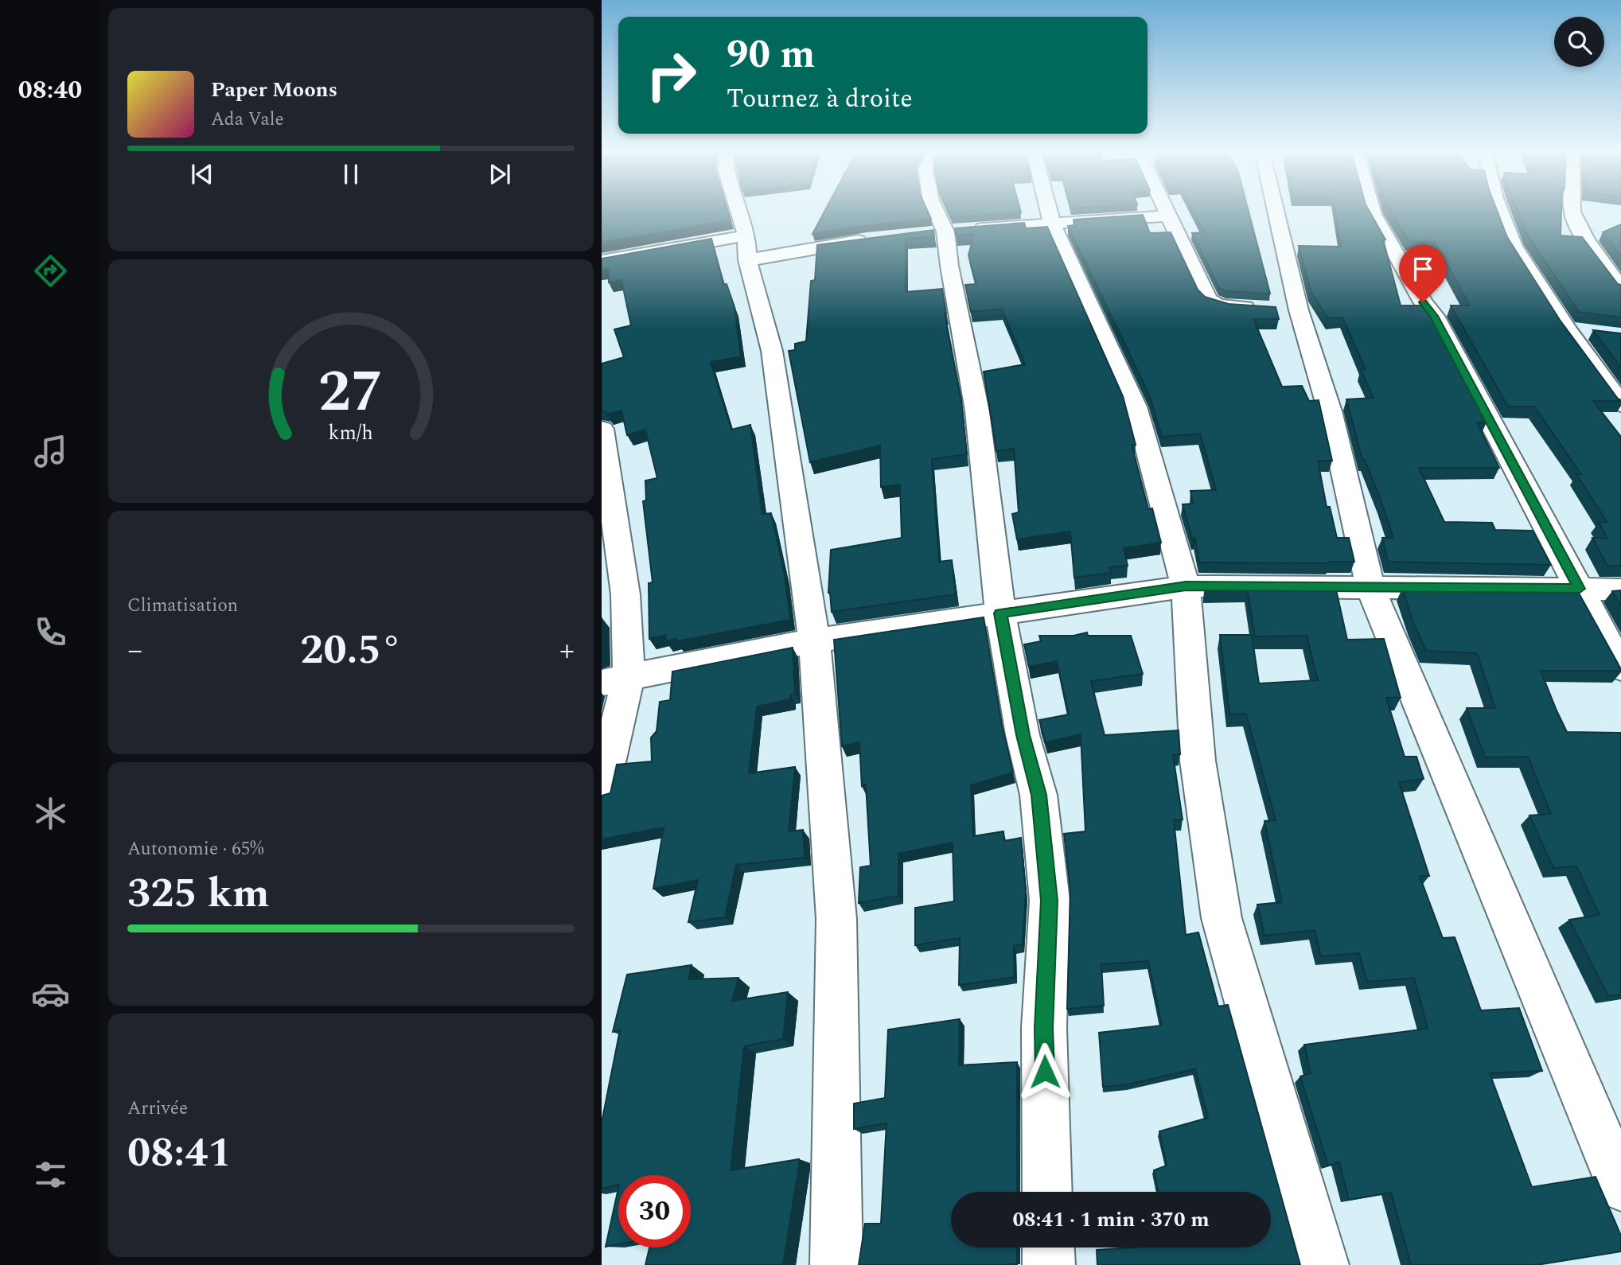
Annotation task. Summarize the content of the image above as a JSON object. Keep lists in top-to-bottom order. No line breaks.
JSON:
{"page":{"tabs":"08:40","turn":["90 m","Tournez à droite"],"song":["Paper Moons","Ada Vale"],"tile":["Climatisation",["Autonomie · 65%","325 km"],["Arrivée","08:41"]],"heat":["−","20.5°","+"],"limit":"30","trip":"08:41 · 1 min · 370 m","gauge":["27","km/h"]}}
